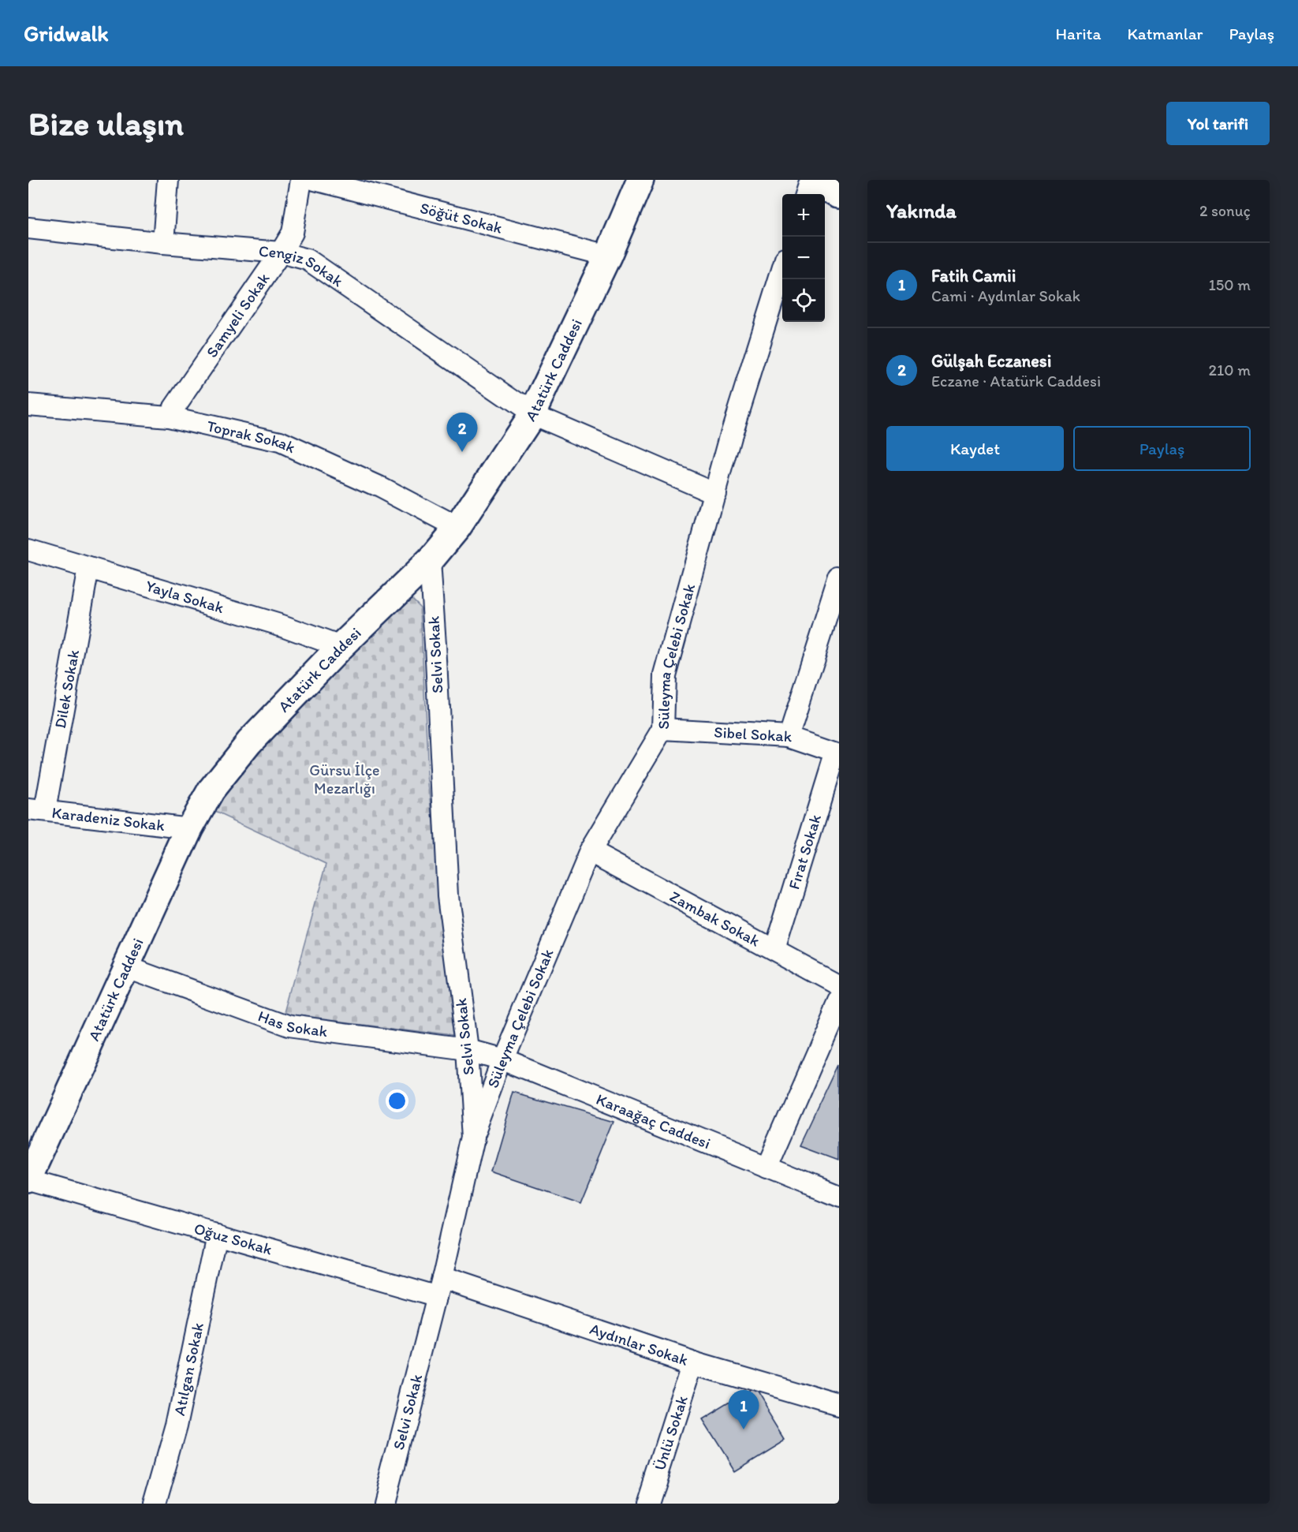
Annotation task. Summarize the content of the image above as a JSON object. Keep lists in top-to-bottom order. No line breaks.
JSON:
{"streets":{"main road":["Atatürk Caddesi"],"street":["Söğüt Sokak","Cengiz Sokak","Samyeli Sokak","Toprak Sokak","Yayla Sokak","Selvi Sokak","Süleyma Çelebi Sokak","Dilek Sokak","Sibel Sokak","Karadeniz Sokak","Fırat Sokak","Zambak Sokak","Has Sokak","Karaağaç Caddesi","Oğuz Sokak","Aydınlar Sokak","Atılgan Sokak","Ünlü Sokak"]},"crossings":[["Söğüt Sokak","Atatürk Caddesi"],["Cengiz Sokak","Samyeli Sokak"],["Cengiz Sokak","Atatürk Caddesi"],["Cengiz Sokak","Süleyma Çelebi Sokak"],["Samyeli Sokak","Toprak Sokak"],["Atatürk Caddesi","Toprak Sokak"],["Atatürk Caddesi","Yayla Sokak"],["Atatürk Caddesi","Selvi Sokak"],["Atatürk Caddesi","Karadeniz Sokak"],["Atatürk Caddesi","Has Sokak"],["Atatürk Caddesi","Oğuz Sokak"],["Yayla Sokak","Dilek Sokak"],["Selvi Sokak","Süleyma Çelebi Sokak"],["Selvi Sokak","Has Sokak"],["Selvi Sokak","Karaağaç Caddesi"],["Selvi Sokak","Oğuz Sokak"],["Selvi Sokak","Aydınlar Sokak"],["Süleyma Çelebi Sokak","Sibel Sokak"],["Süleyma Çelebi Sokak","Zambak Sokak"],["Süleyma Çelebi Sokak","Karaağaç Caddesi"],["Dilek Sokak","Karadeniz Sokak"],["Sibel Sokak","Fırat Sokak"],["Fırat Sokak","Zambak Sokak"],["Has Sokak","Karaağaç Caddesi"],["Oğuz Sokak","Atılgan Sokak"],["Aydınlar Sokak","Ünlü Sokak"]],"parks":["Gürsu İlçe Mezarlığı"],"page":{"header":"Gridwalk","nav":["Harita","Katmanlar","Paylaş"],"buttons":["Yol tarifi",["Kaydet","Paylaş"]],"title":"Bize ulaşın","heading":["Yakında","2 sonuç"],"map_buttons":["+","−"],"list":[{"mark":"1","name":"Fatih Camii","note":"Cami · Aydınlar Sokak","value":"150 m"},{"mark":"2","name":"Gülşah Eczanesi","note":"Eczane · Atatürk Caddesi","value":"210 m"}],"pins":["2","1"]}}
